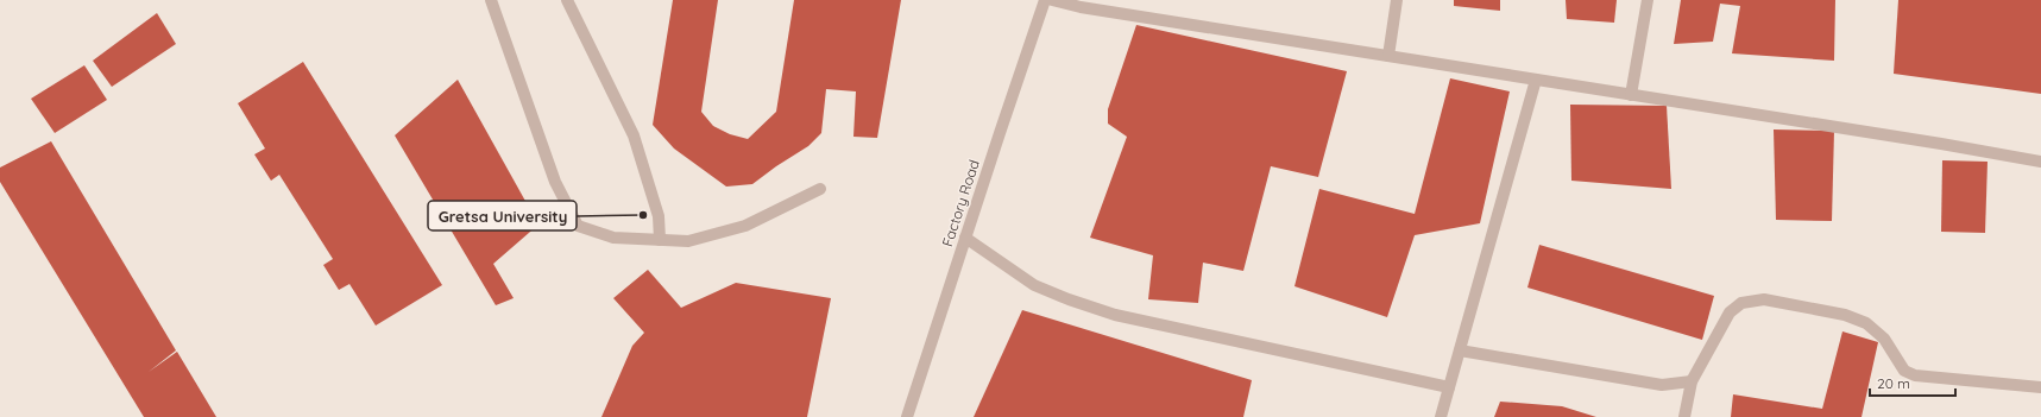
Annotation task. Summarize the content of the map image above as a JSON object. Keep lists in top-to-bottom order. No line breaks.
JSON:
{"streets":{"street":["Factory Road"]},"places":["Gretsa University"],"scale_bar":"20 m"}
